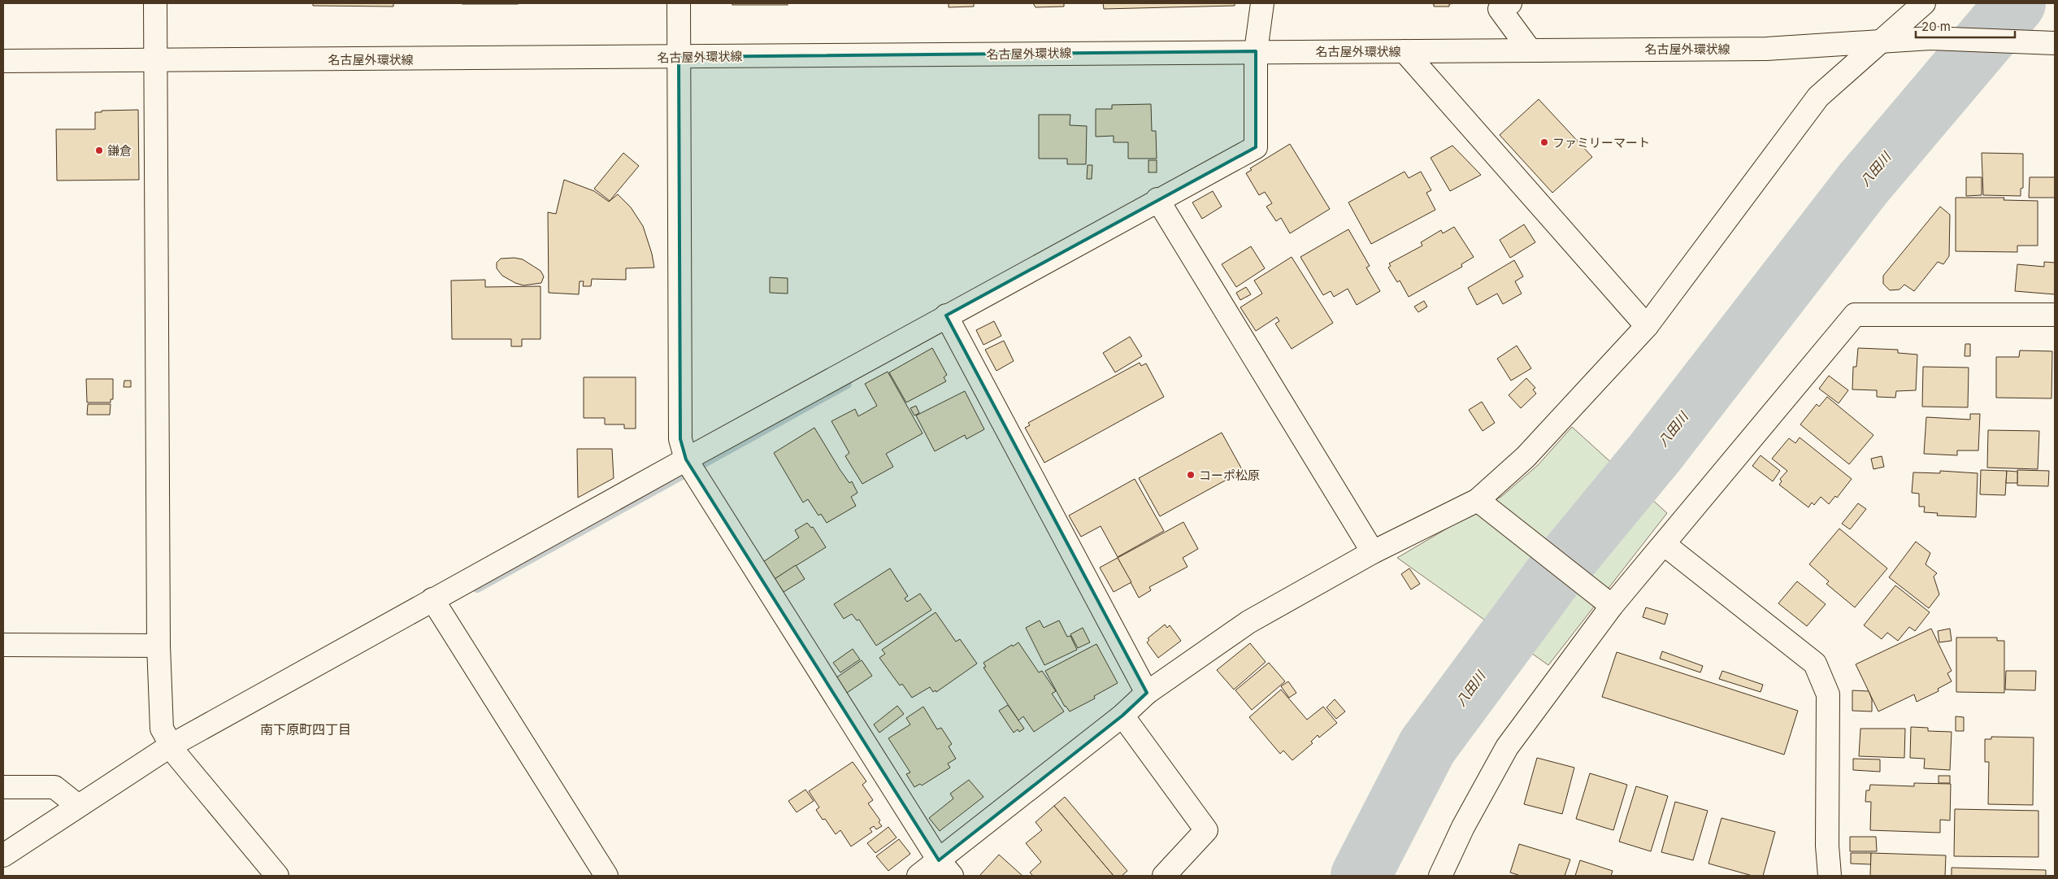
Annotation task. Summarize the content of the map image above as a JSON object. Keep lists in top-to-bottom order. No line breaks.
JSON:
{"streets":{"street":["名古屋外環状線"]},"districts":["南下原町四丁目"],"water":["八田川"],"places":["ファミリーマート","鎌倉","コーポ松原"],"scale_bar":"20 m"}
